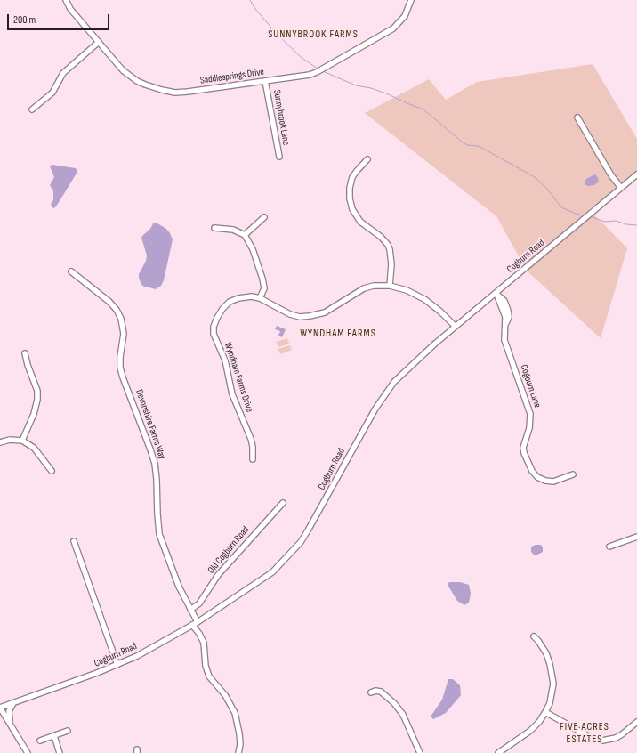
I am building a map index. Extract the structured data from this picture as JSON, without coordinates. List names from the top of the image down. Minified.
{"streets":{"street":["Saddlesprings Drive","Sunnybrook Lane","Cogburn Road","Wyndham Farms Drive","Cogburn Lane","Devonshire Farms Way","Old Cogburn Road"]},"crossings":[["Saddlesprings Drive","Sunnybrook Lane"],["Cogburn Road","Wyndham Farms Drive"],["Cogburn Road","Cogburn Lane"],["Cogburn Road","Devonshire Farms Way"],["Devonshire Farms Way","Old Cogburn Road"]],"districts":["SUNNYBROOK FARMS","WYNDHAM FARMS","FIVE ACRES ESTATES"],"scale_bar":"200 m"}
